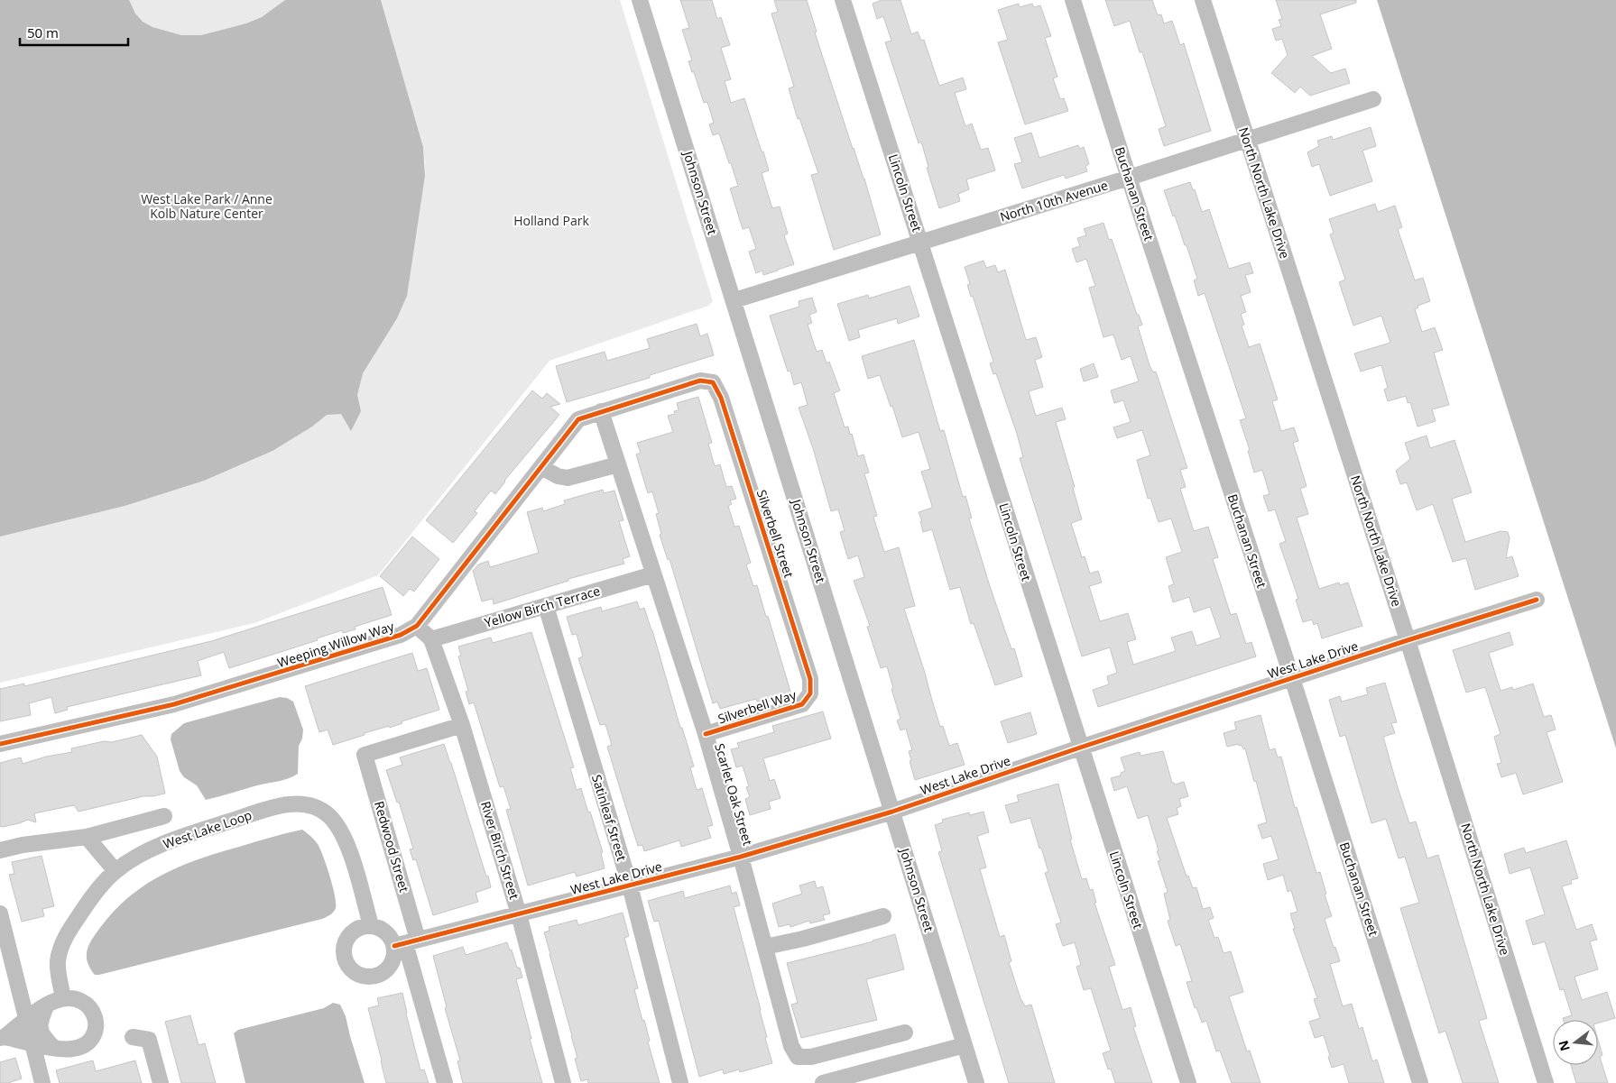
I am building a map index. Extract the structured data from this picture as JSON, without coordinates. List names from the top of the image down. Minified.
{"streets":{"street":["Johnson Street","Lincoln Street","North North Lake Drive","Buchanan Street","North 10th Avenue","Silverbell Street","Yellow Birch Terrace","Weeping Willow Way","West Lake Drive","Silverbell Way","Scarlet Oak Street","Satinleaf Street","West Lake Loop","Redwood Street","River Birch Street"]},"crossings":[["Johnson Street","North 10th Avenue"],["Johnson Street","West Lake Drive"],["Lincoln Street","North 10th Avenue"],["Lincoln Street","West Lake Drive"],["North North Lake Drive","North 10th Avenue"],["North North Lake Drive","West Lake Drive"],["Buchanan Street","North 10th Avenue"],["Buchanan Street","West Lake Drive"],["Silverbell Street","Weeping Willow Way"],["Silverbell Street","Silverbell Way"],["Yellow Birch Terrace","Scarlet Oak Street"],["Yellow Birch Terrace","Satinleaf Street"],["Yellow Birch Terrace","River Birch Street"],["Weeping Willow Way","Scarlet Oak Street"],["Weeping Willow Way","River Birch Street"],["West Lake Drive","Scarlet Oak Street"],["West Lake Drive","Satinleaf Street"],["West Lake Drive","West Lake Loop"],["West Lake Drive","Redwood Street"],["West Lake Drive","River Birch Street"],["Silverbell Way","Scarlet Oak Street"],["West Lake Loop","Redwood Street"],["Redwood Street","River Birch Street"]],"parks":["West Lake Park / Anne Kolb Nature Center","Holland Park"],"scale_bar":"50 m","north":"left"}
